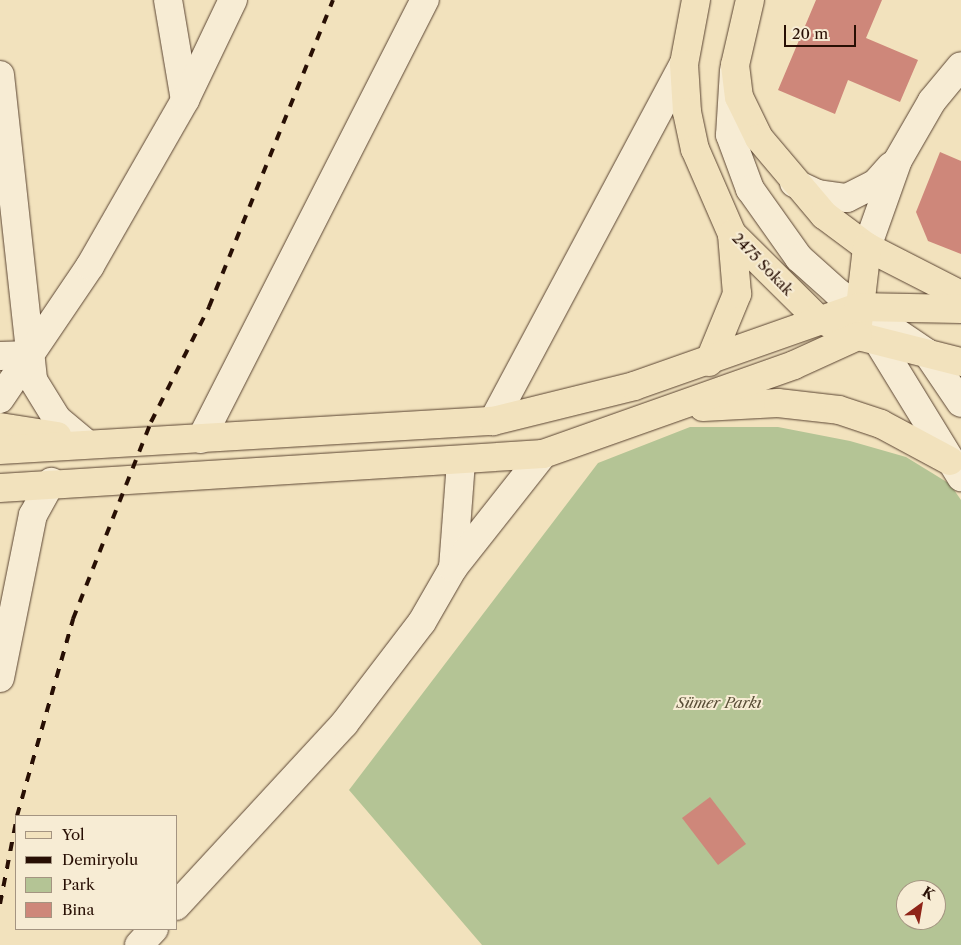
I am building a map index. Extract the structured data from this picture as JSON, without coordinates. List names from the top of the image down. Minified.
{"streets":{"main road":["2475 Sokak"]},"parks":["Sümer Parkı"],"legend":["Yol","Demiryolu","Park","Bina"],"scale_bar":"20 m","north":"top right"}
